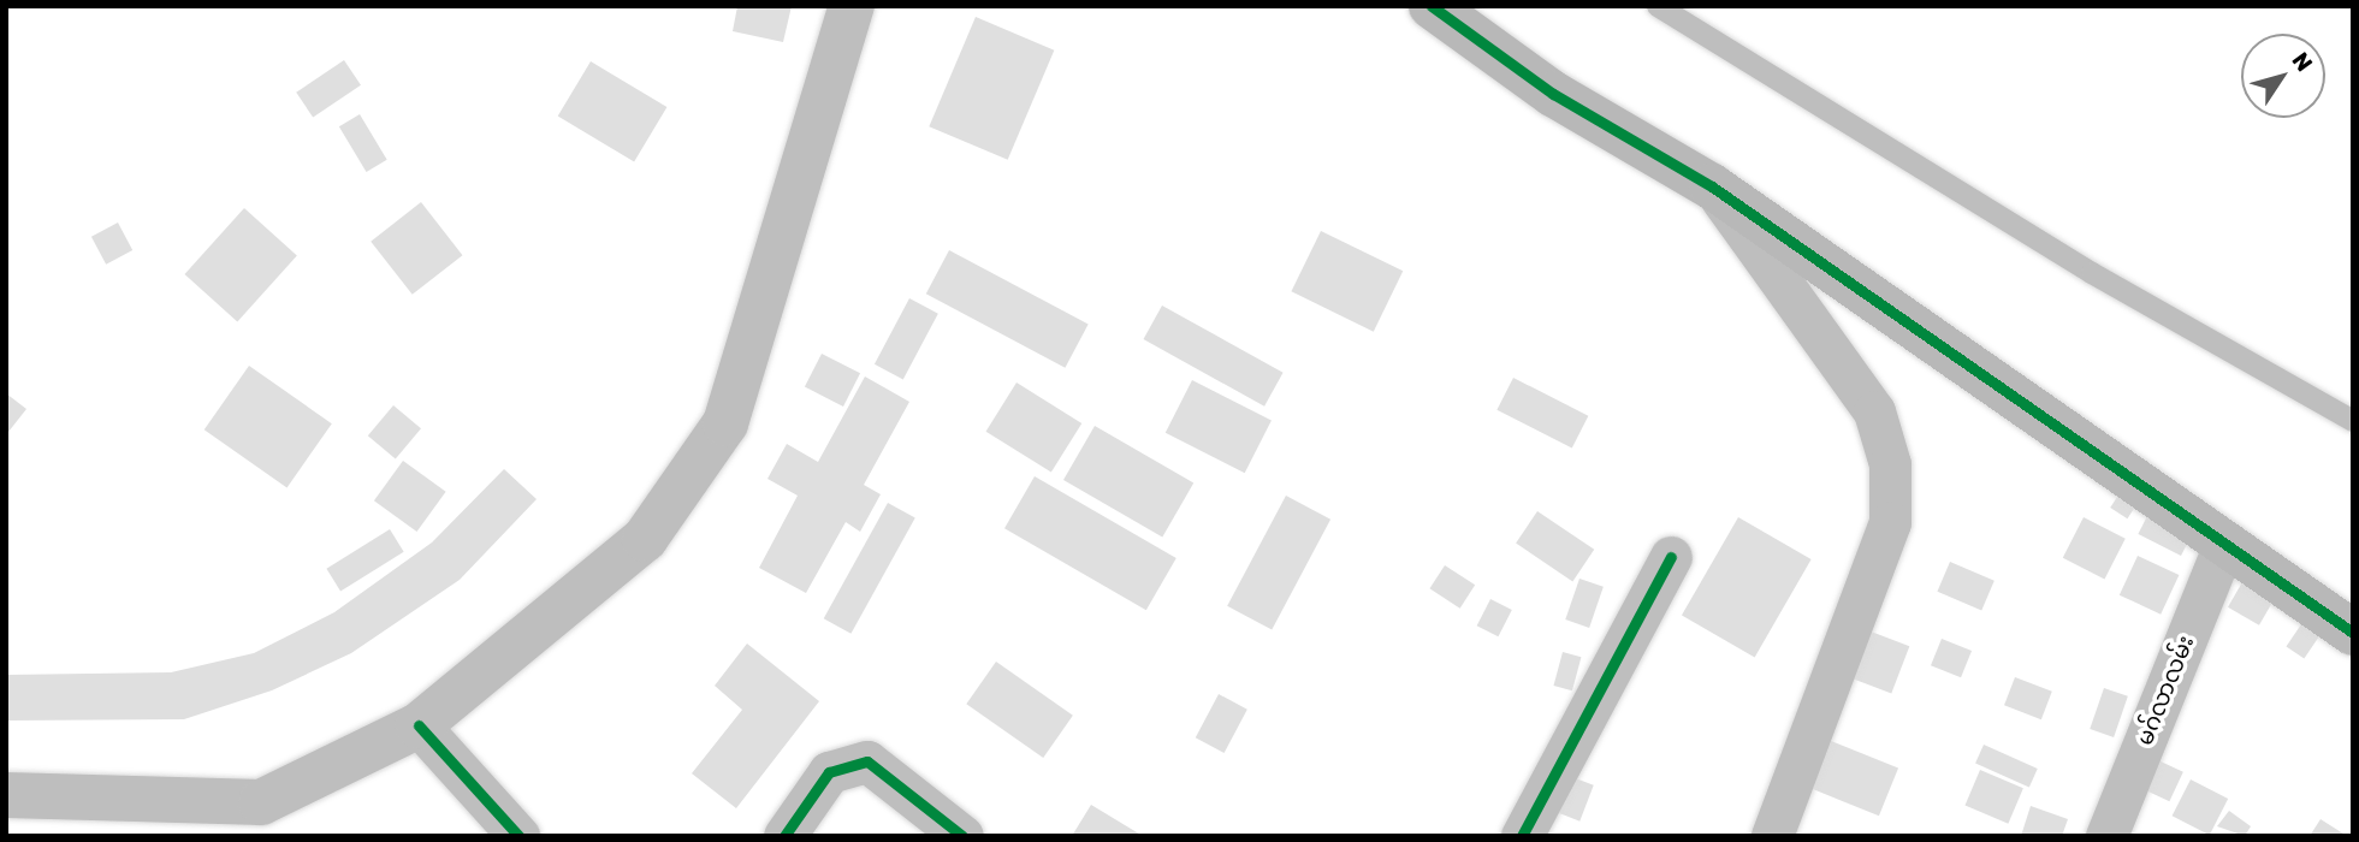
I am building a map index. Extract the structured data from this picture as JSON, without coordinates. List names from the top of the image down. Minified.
{"streets":{"street":["မဂ်လာလမ်း"]},"north":"top right"}
